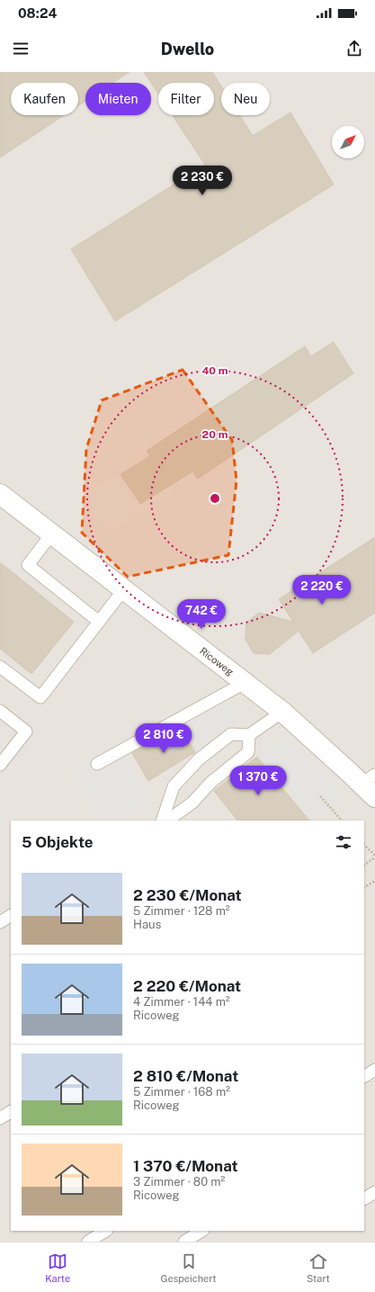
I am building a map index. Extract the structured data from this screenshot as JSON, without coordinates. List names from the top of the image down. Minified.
{"streets":{"street":["Ricoweg"]},"north":"top right","page":{"status":"08:24","header":"Dwello","chip":["Kaufen","Mieten","Filter","Neu"],"price":["2 230 €","2 220 €","742 €","2 810 €","1 370 €"],"heading":"5 Objekte","list":[{"name":"2 230 €/Monat","note":"5 Zimmer · 128 m² · Haus"},{"name":"2 220 €/Monat","note":"4 Zimmer · 144 m² · Ricoweg"},{"name":"2 810 €/Monat","note":"5 Zimmer · 168 m² · Ricoweg"},{"name":"1 370 €/Monat","note":"3 Zimmer · 80 m² · Ricoweg"}],"tabs":["Karte","Gespeichert","Start"]},"rings":["40 m","20 m"]}
